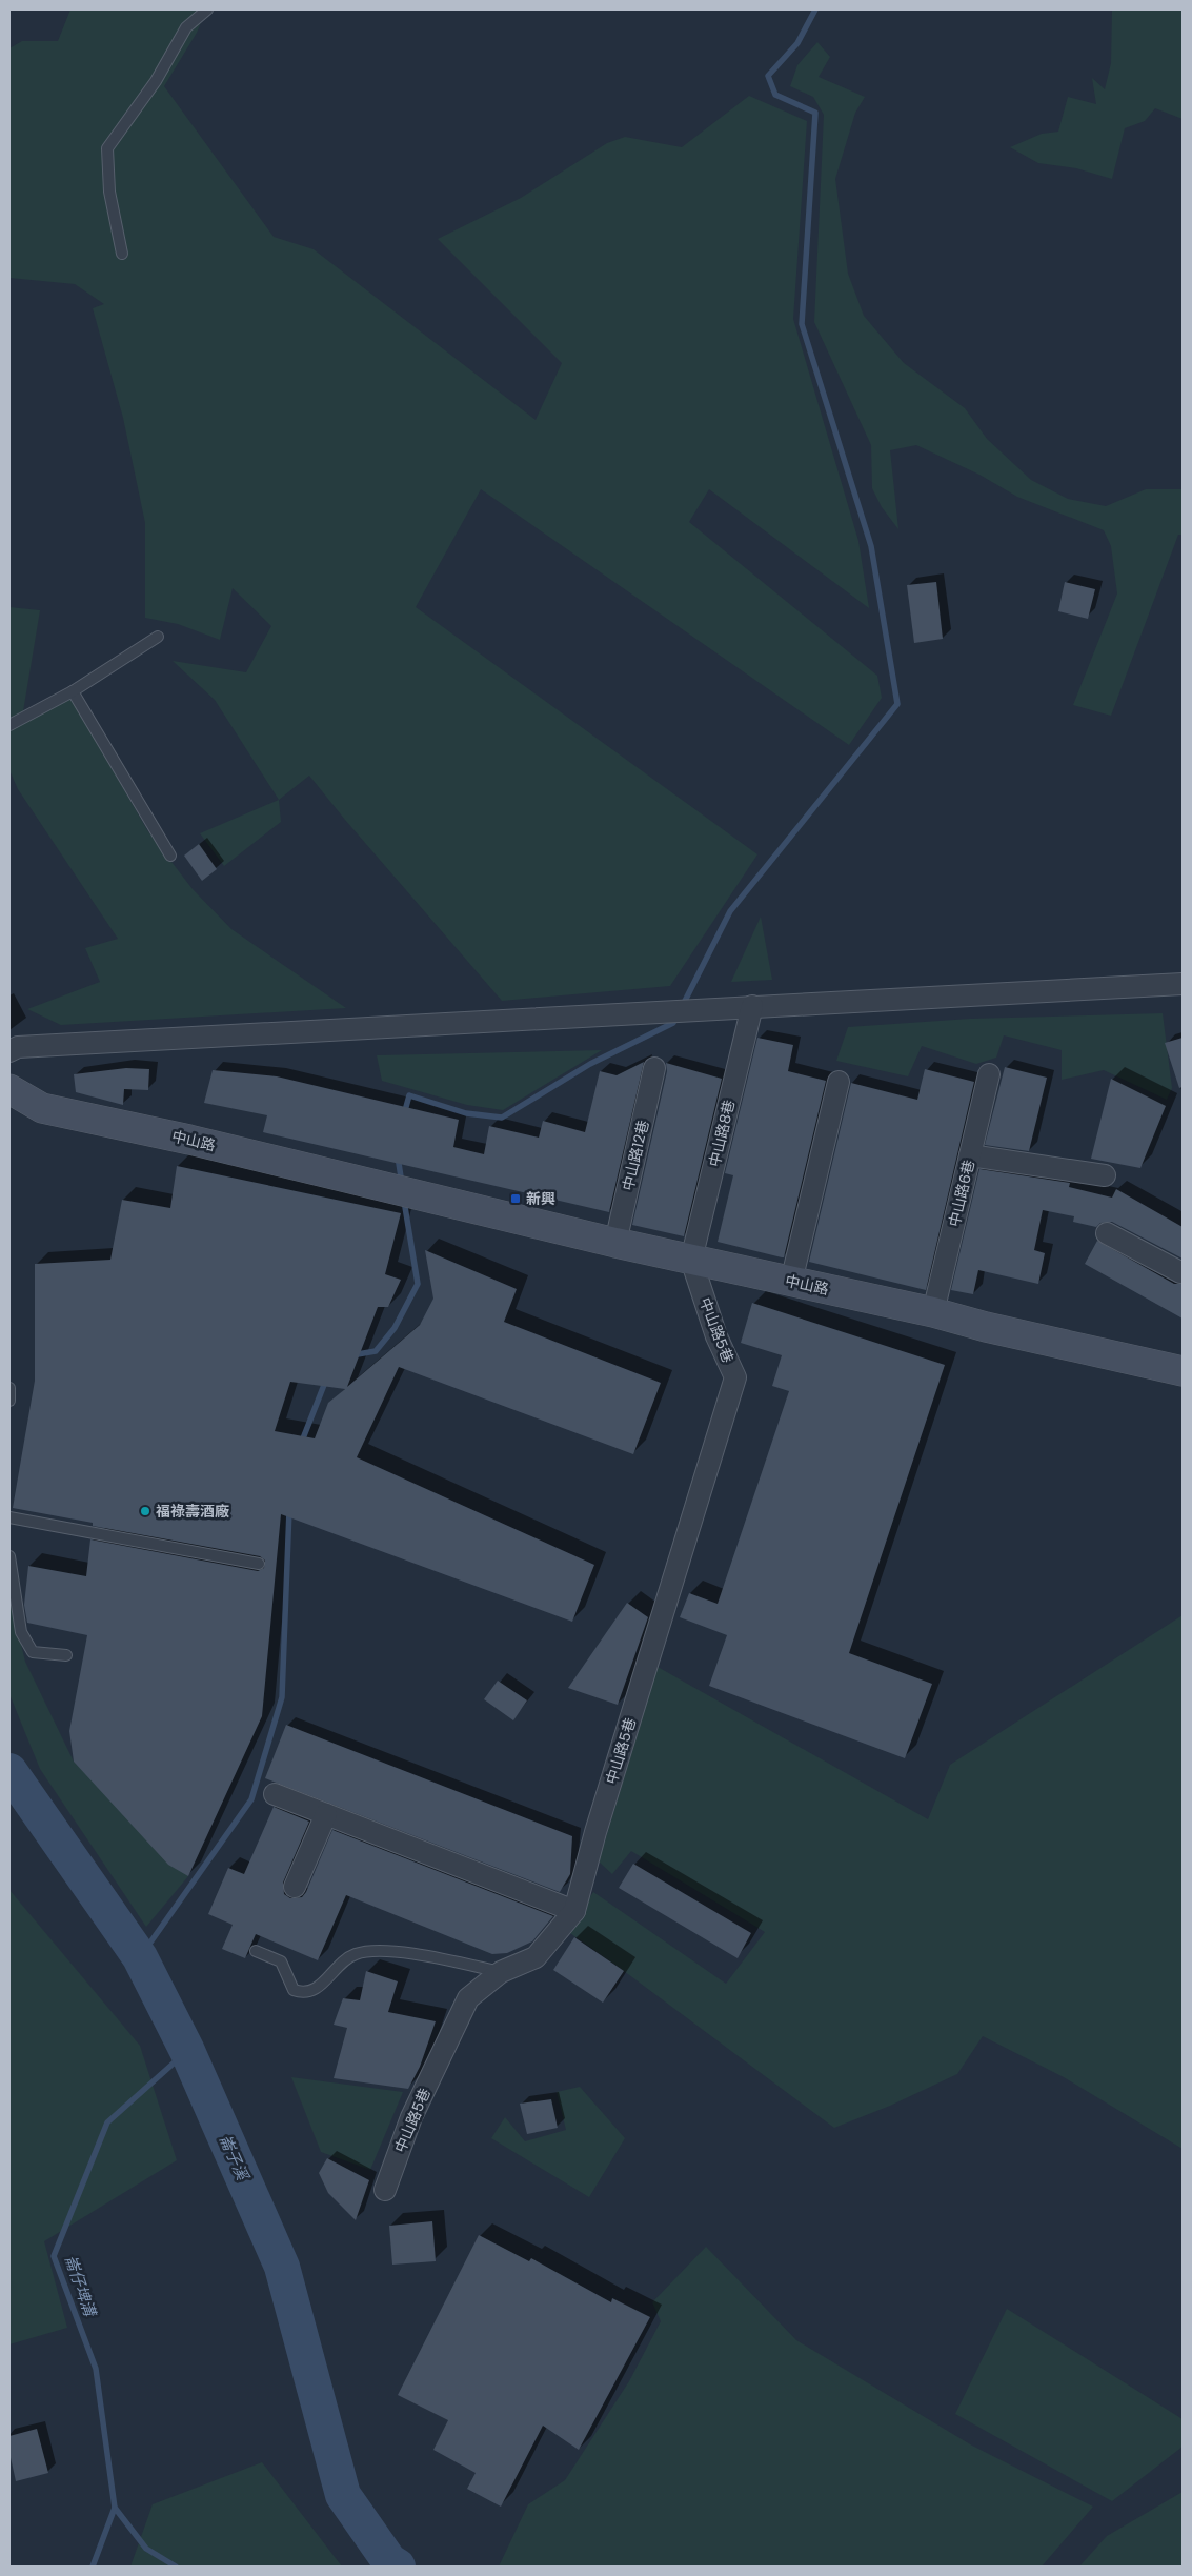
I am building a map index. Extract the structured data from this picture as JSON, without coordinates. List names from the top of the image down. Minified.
{"streets":{"main road":["中山路"],"street":["中山路8巷","中山路12巷","中山路6巷","中山路5巷"]},"crossings":[["中山路8巷","中山路"],["中山路8巷","中山路5巷"],["中山路","中山路12巷"],["中山路","中山路6巷"],["中山路","中山路5巷"]],"water":["崙子溪","崙仔埤溝"],"places":{"transit":["新興"],"other":["福祿壽酒廠"]}}
